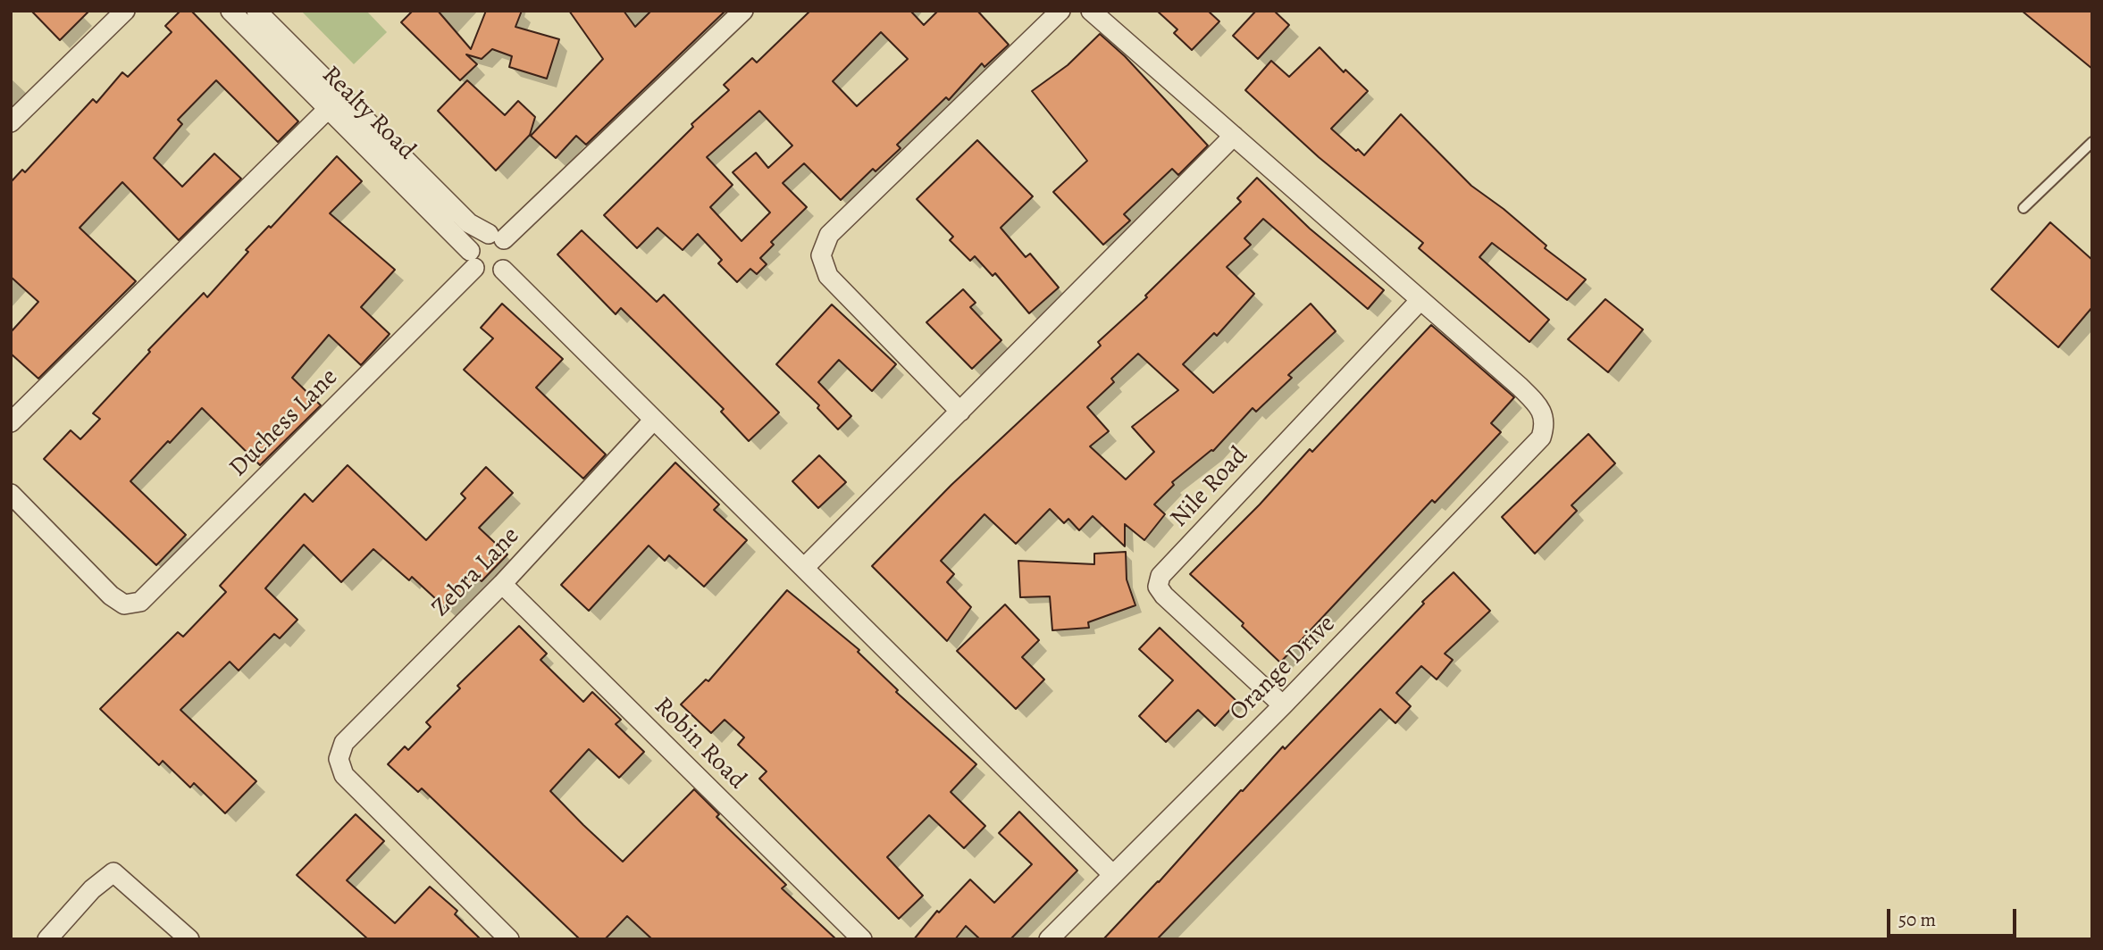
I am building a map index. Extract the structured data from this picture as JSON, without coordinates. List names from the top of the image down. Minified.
{"streets":{"street":["Realty Road","Duchess Lane","Nile Road","Zebra Lane","Orange Drive","Robin Road"]},"crossings":[["Realty Road","Duchess Lane"],["Nile Road","Orange Drive"],["Zebra Lane","Robin Road"]],"scale_bar":"50 m"}
